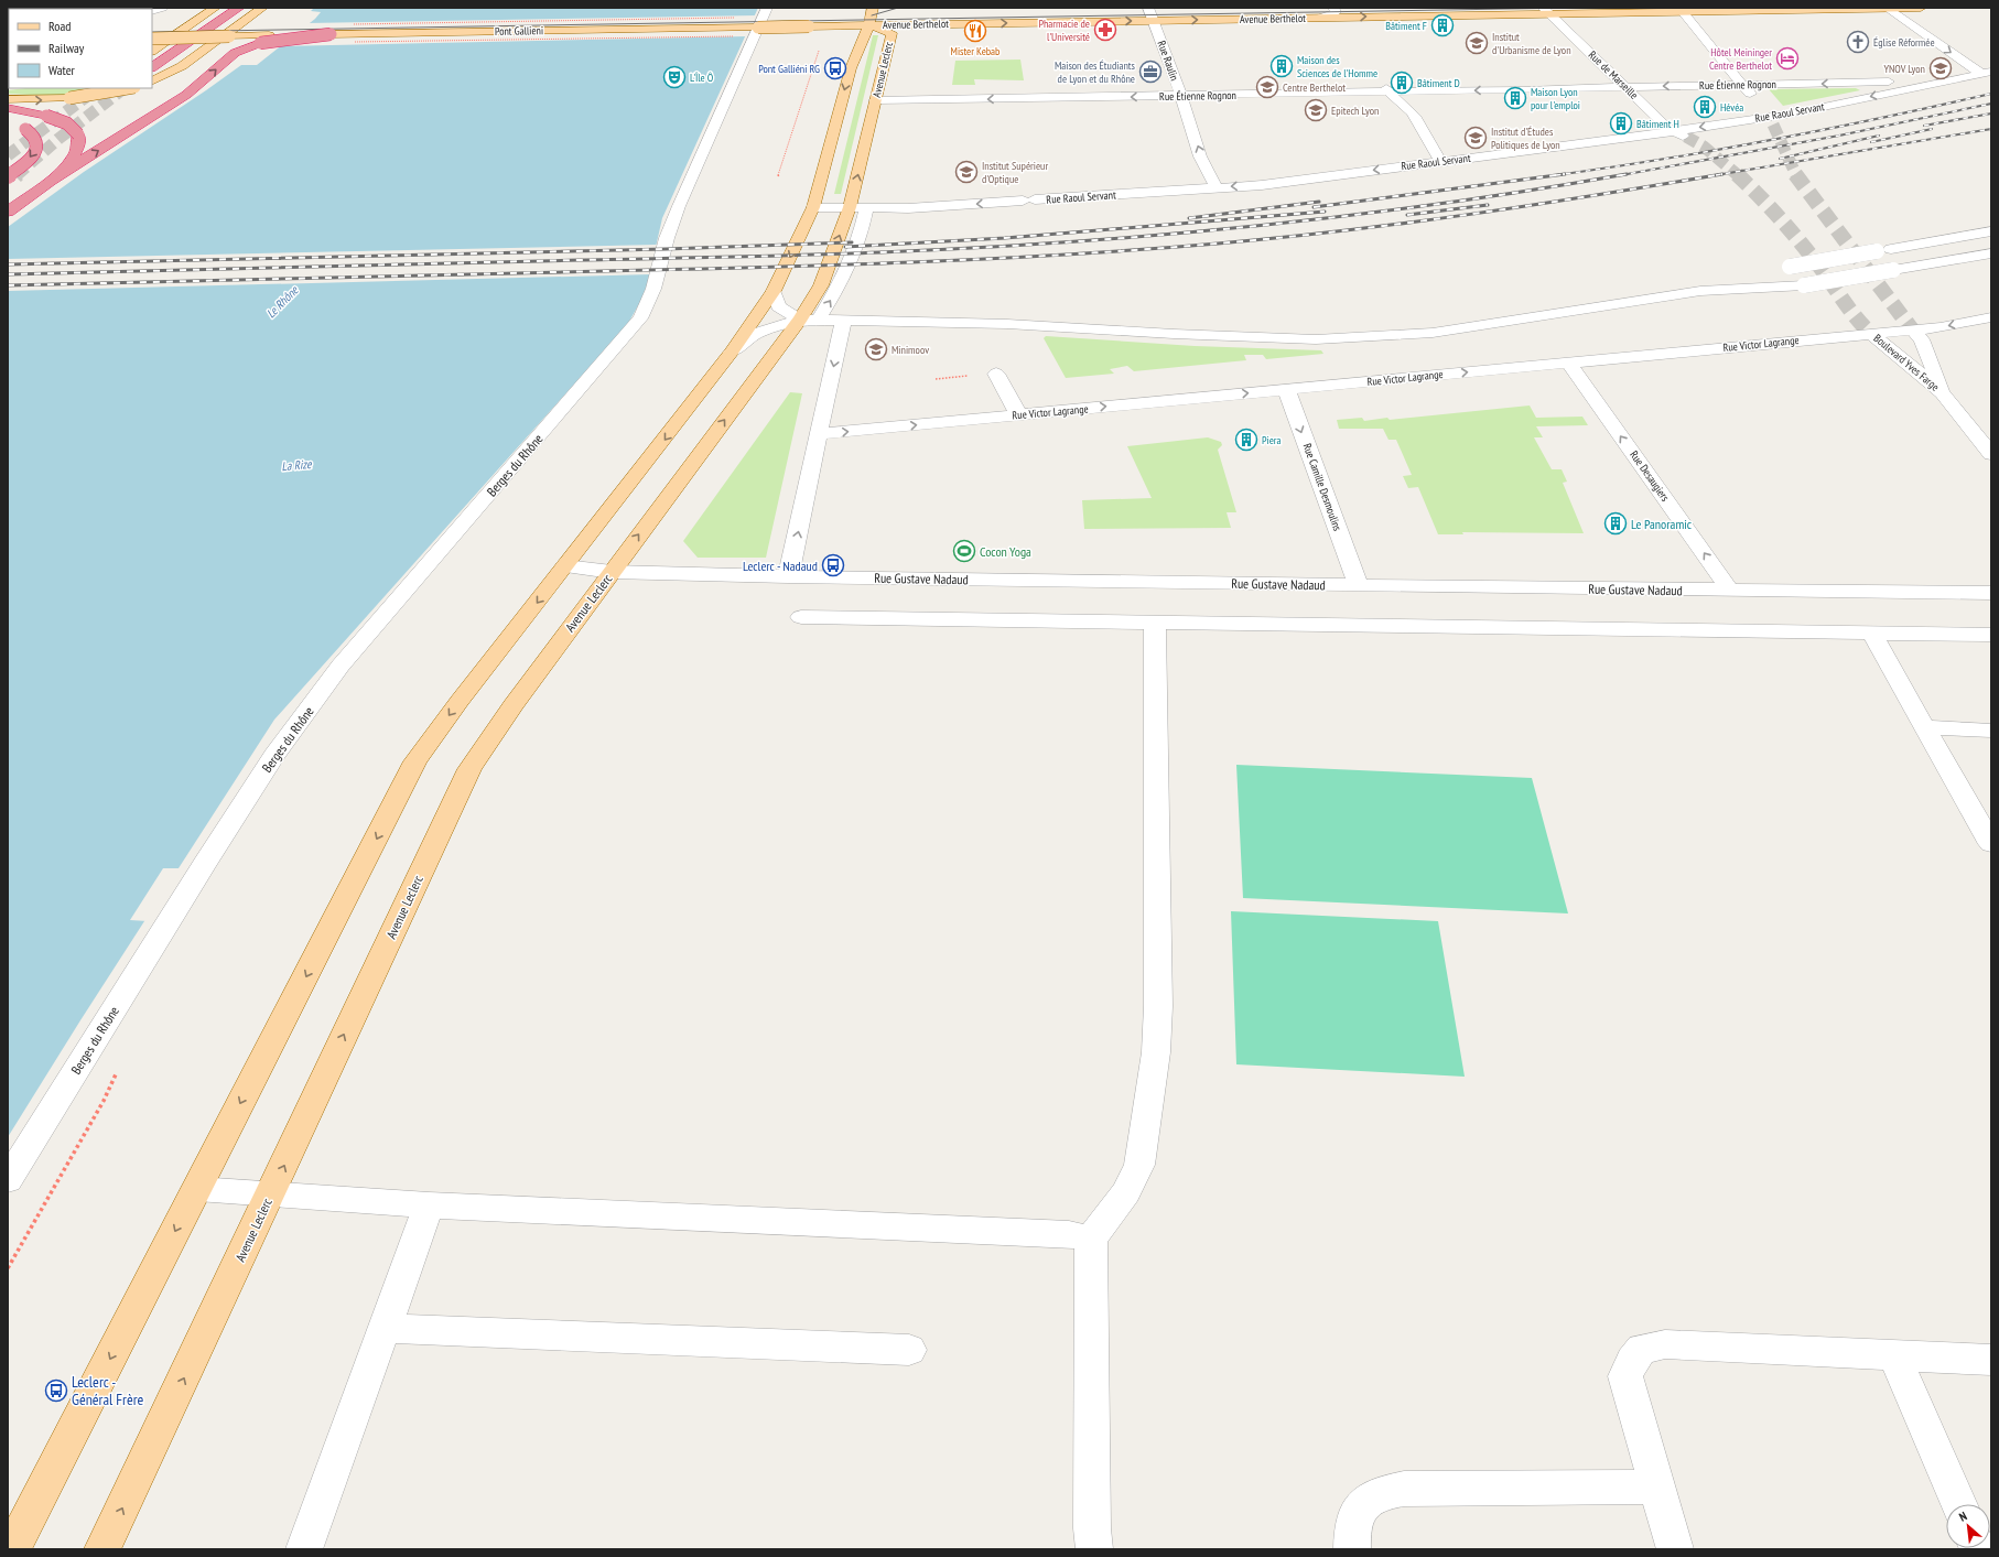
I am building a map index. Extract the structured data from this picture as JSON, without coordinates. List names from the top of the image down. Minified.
{"streets":{"main road":["Avenue Berthelot","Pont Gallieni","Avenue Leclerc"],"street":["Rue Raulin","Rue de Marseille","Rue Étienne Rognon","Rue Raoul Servant","Rue Victor Lagrange","Boulevard Yves Farge","Berges du Rhône","Rue Desaugiers","Rue Camille Desmoulins","Rue Gustave Nadaud"]},"crossings":[["Avenue Berthelot","Pont Gallieni"],["Avenue Berthelot","Rue Raulin"],["Avenue Berthelot","Avenue Leclerc"],["Avenue Berthelot","Rue de Marseille"],["Rue Raulin","Rue Étienne Rognon"],["Rue Raulin","Rue Raoul Servant"],["Avenue Leclerc","Rue Étienne Rognon"],["Avenue Leclerc","Rue Raoul Servant"],["Avenue Leclerc","Rue Gustave Nadaud"],["Rue de Marseille","Rue Étienne Rognon"],["Rue de Marseille","Rue Raoul Servant"],["Rue Étienne Rognon","Rue Raoul Servant"],["Rue Victor Lagrange","Boulevard Yves Farge"],["Rue Victor Lagrange","Rue Desaugiers"],["Rue Victor Lagrange","Rue Camille Desmoulins"],["Rue Desaugiers","Rue Gustave Nadaud"],["Rue Camille Desmoulins","Rue Gustave Nadaud"]],"one_way":["Avenue Berthelot","Rue Raulin","Rue Desaugiers","Rue Camille Desmoulins"],"water":["Le Rhône","La Rize"],"places":{"building":["Bâtiment F","Maison des Sciences de l'Homme","Bâtiment D","Maison Lyon pour l'emploi","Hévéa","Bâtiment H","Piera","Le Panoramic"],"pharmacy":["Pharmacie de l'Université"],"restaurant":["Mister Kebab"],"church":["Église Réformée"],"school or university":["Institut d'Urbanisme de Lyon","YNOV Lyon","Centre Berthelot","Epitech Lyon","Institut d'Études Politiques de Lyon","Institut Supérieur d'Optique","Minimoov"],"hotel":["Hôtel Meininger Centre Berthelot"],"bus stop":["Pont Galliéni RG","Leclerc - Nadaud","Leclerc - Général Frère"],"office":["Maison des Étudiants de Lyon et du Rhône"],"theatre":["L'Île Ô"],"sports":["Cocon Yoga"]},"legend":["Road","Railway","Water"],"north":"top left"}
